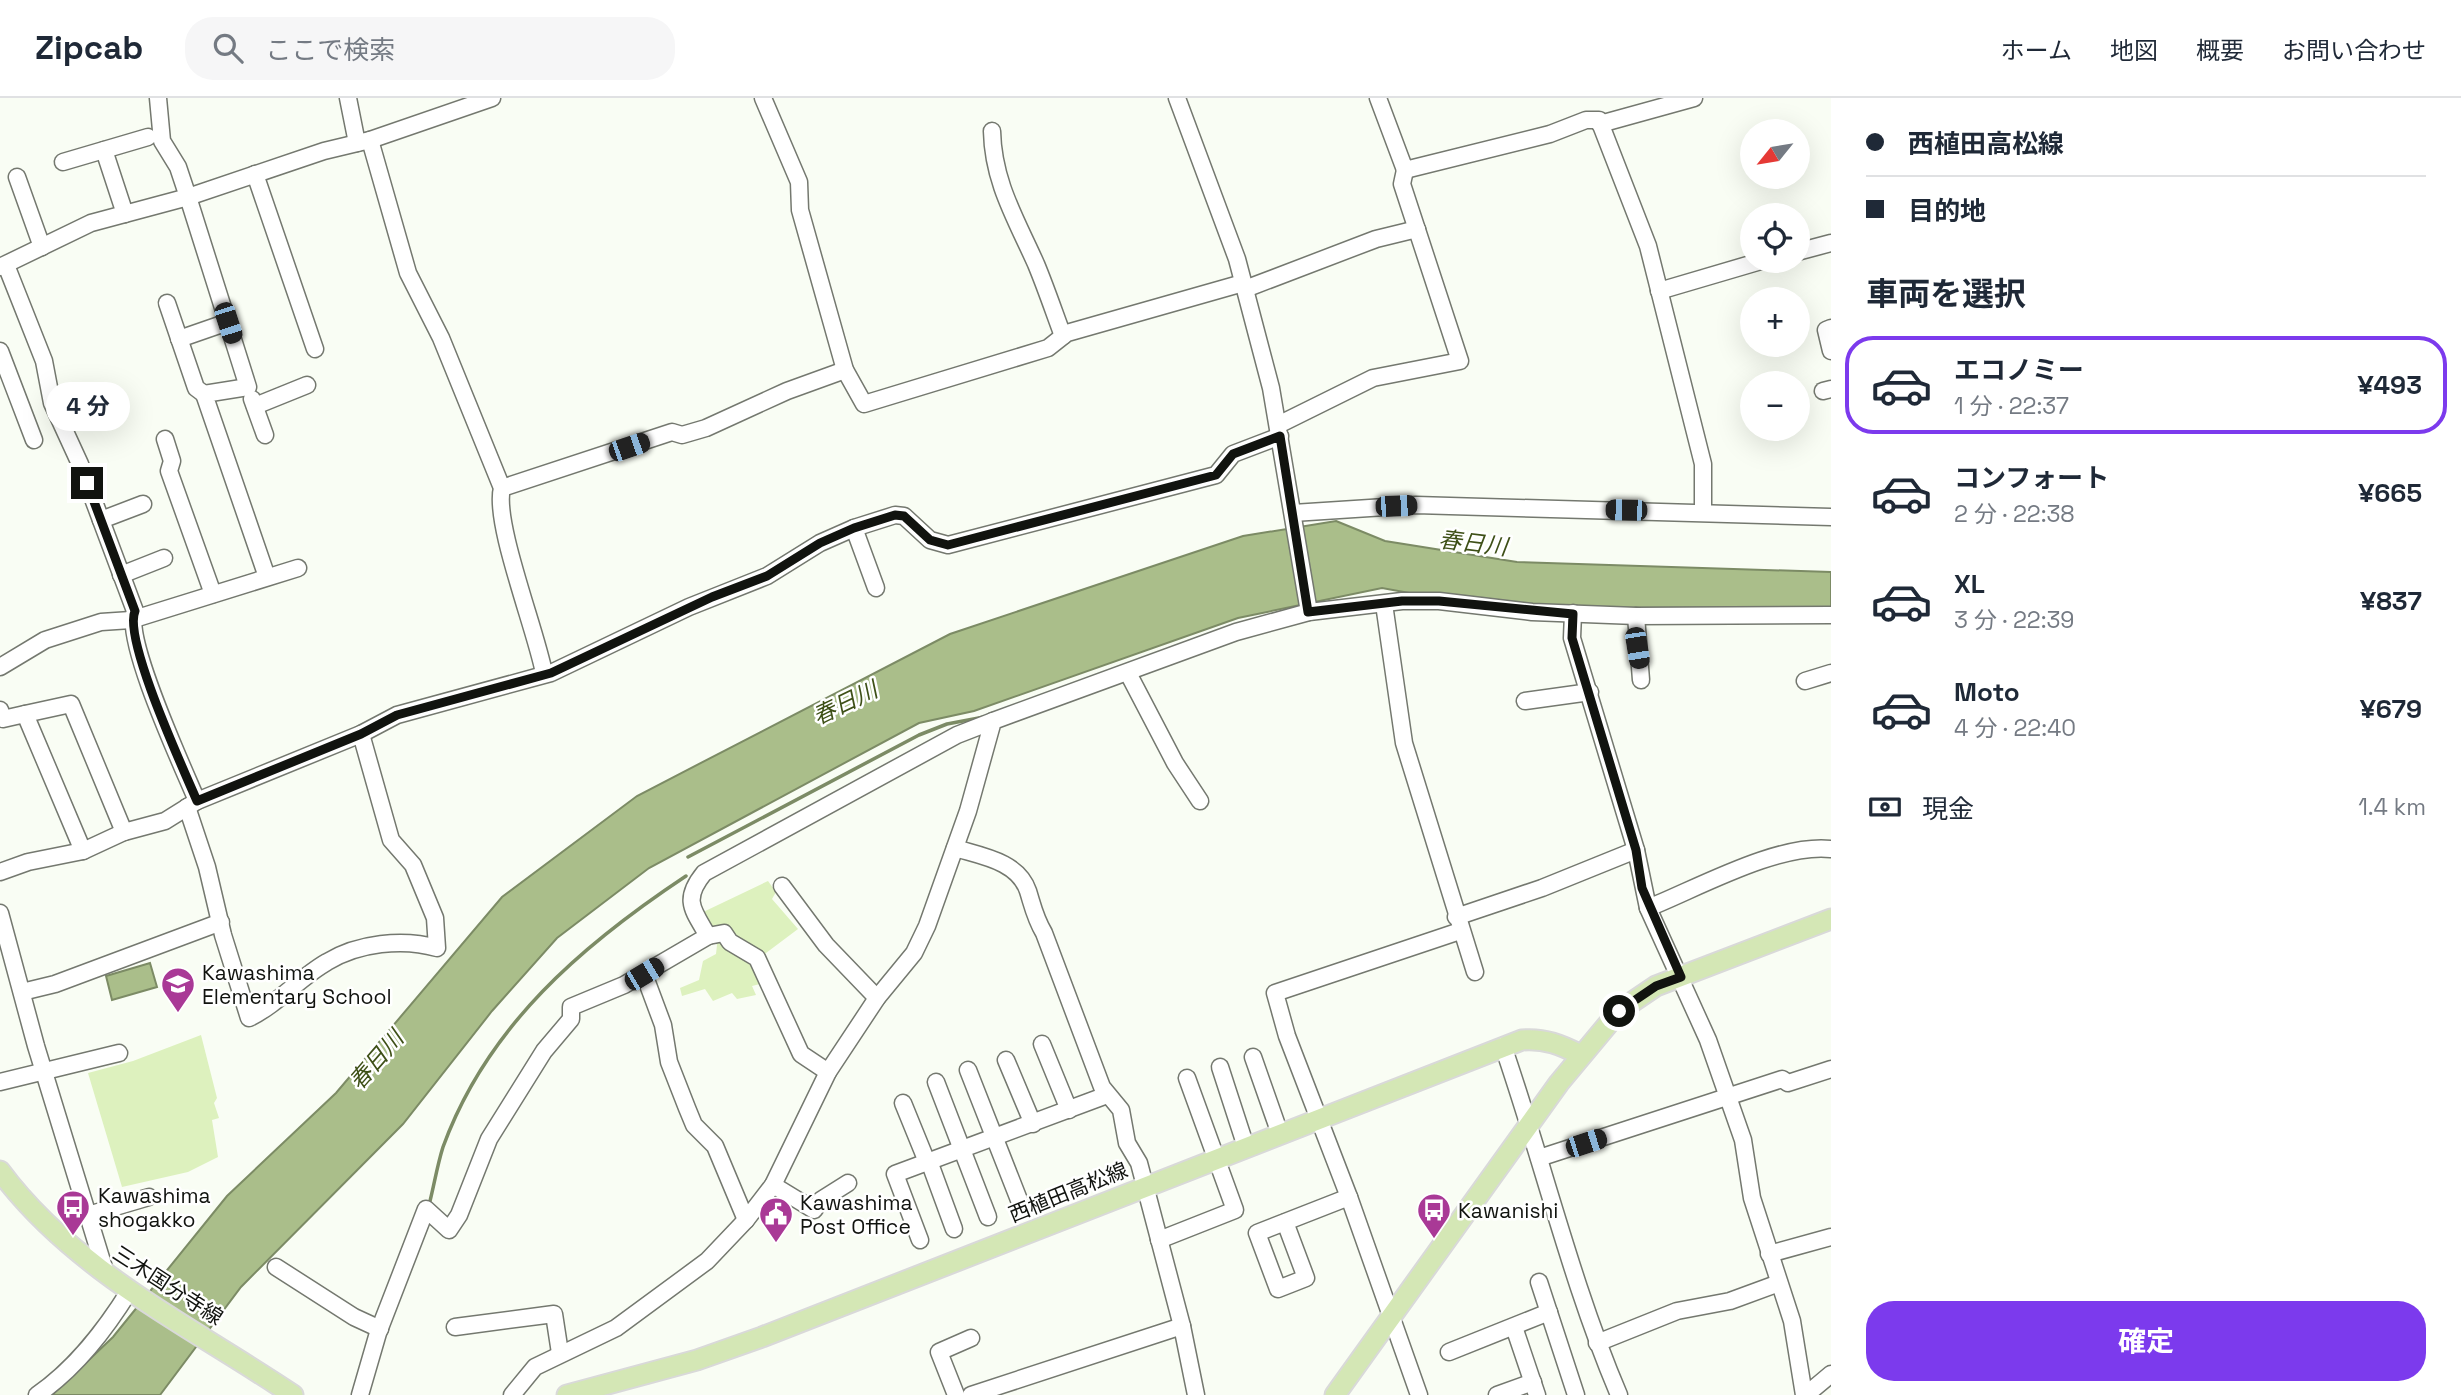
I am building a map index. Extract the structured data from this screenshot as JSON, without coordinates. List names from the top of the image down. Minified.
{"streets":{"main road":["西植田高松線","三木国分寺線"]},"water":["春日川"],"places":{"school or university":["Kawashima Elementary School"],"bus stop":["Kawashima shogakko","Kawanishi"],"public building":["Kawashima Post Office"]},"north":"bottom left","page":{"header":"Zipcab","search":"ここで検索","nav":["ホーム","地図","概要","お問い合わせ"],"banner":["西植田高松線","目的地"],"map_buttons":["+","−"],"heading":"車両を選択","list":[{"name":"エコノミー","note":"1 分 · 22:37","value":"¥493"},{"name":"コンフォート","note":"2 分 · 22:38","value":"¥665"},{"name":"XL","note":"3 分 · 22:39","value":"¥837"},{"name":"Moto","note":"4 分 · 22:40","value":"¥679"}],"bubble":"4 分","pay":["現金","1.4 km"],"buttons":"確定"}}
